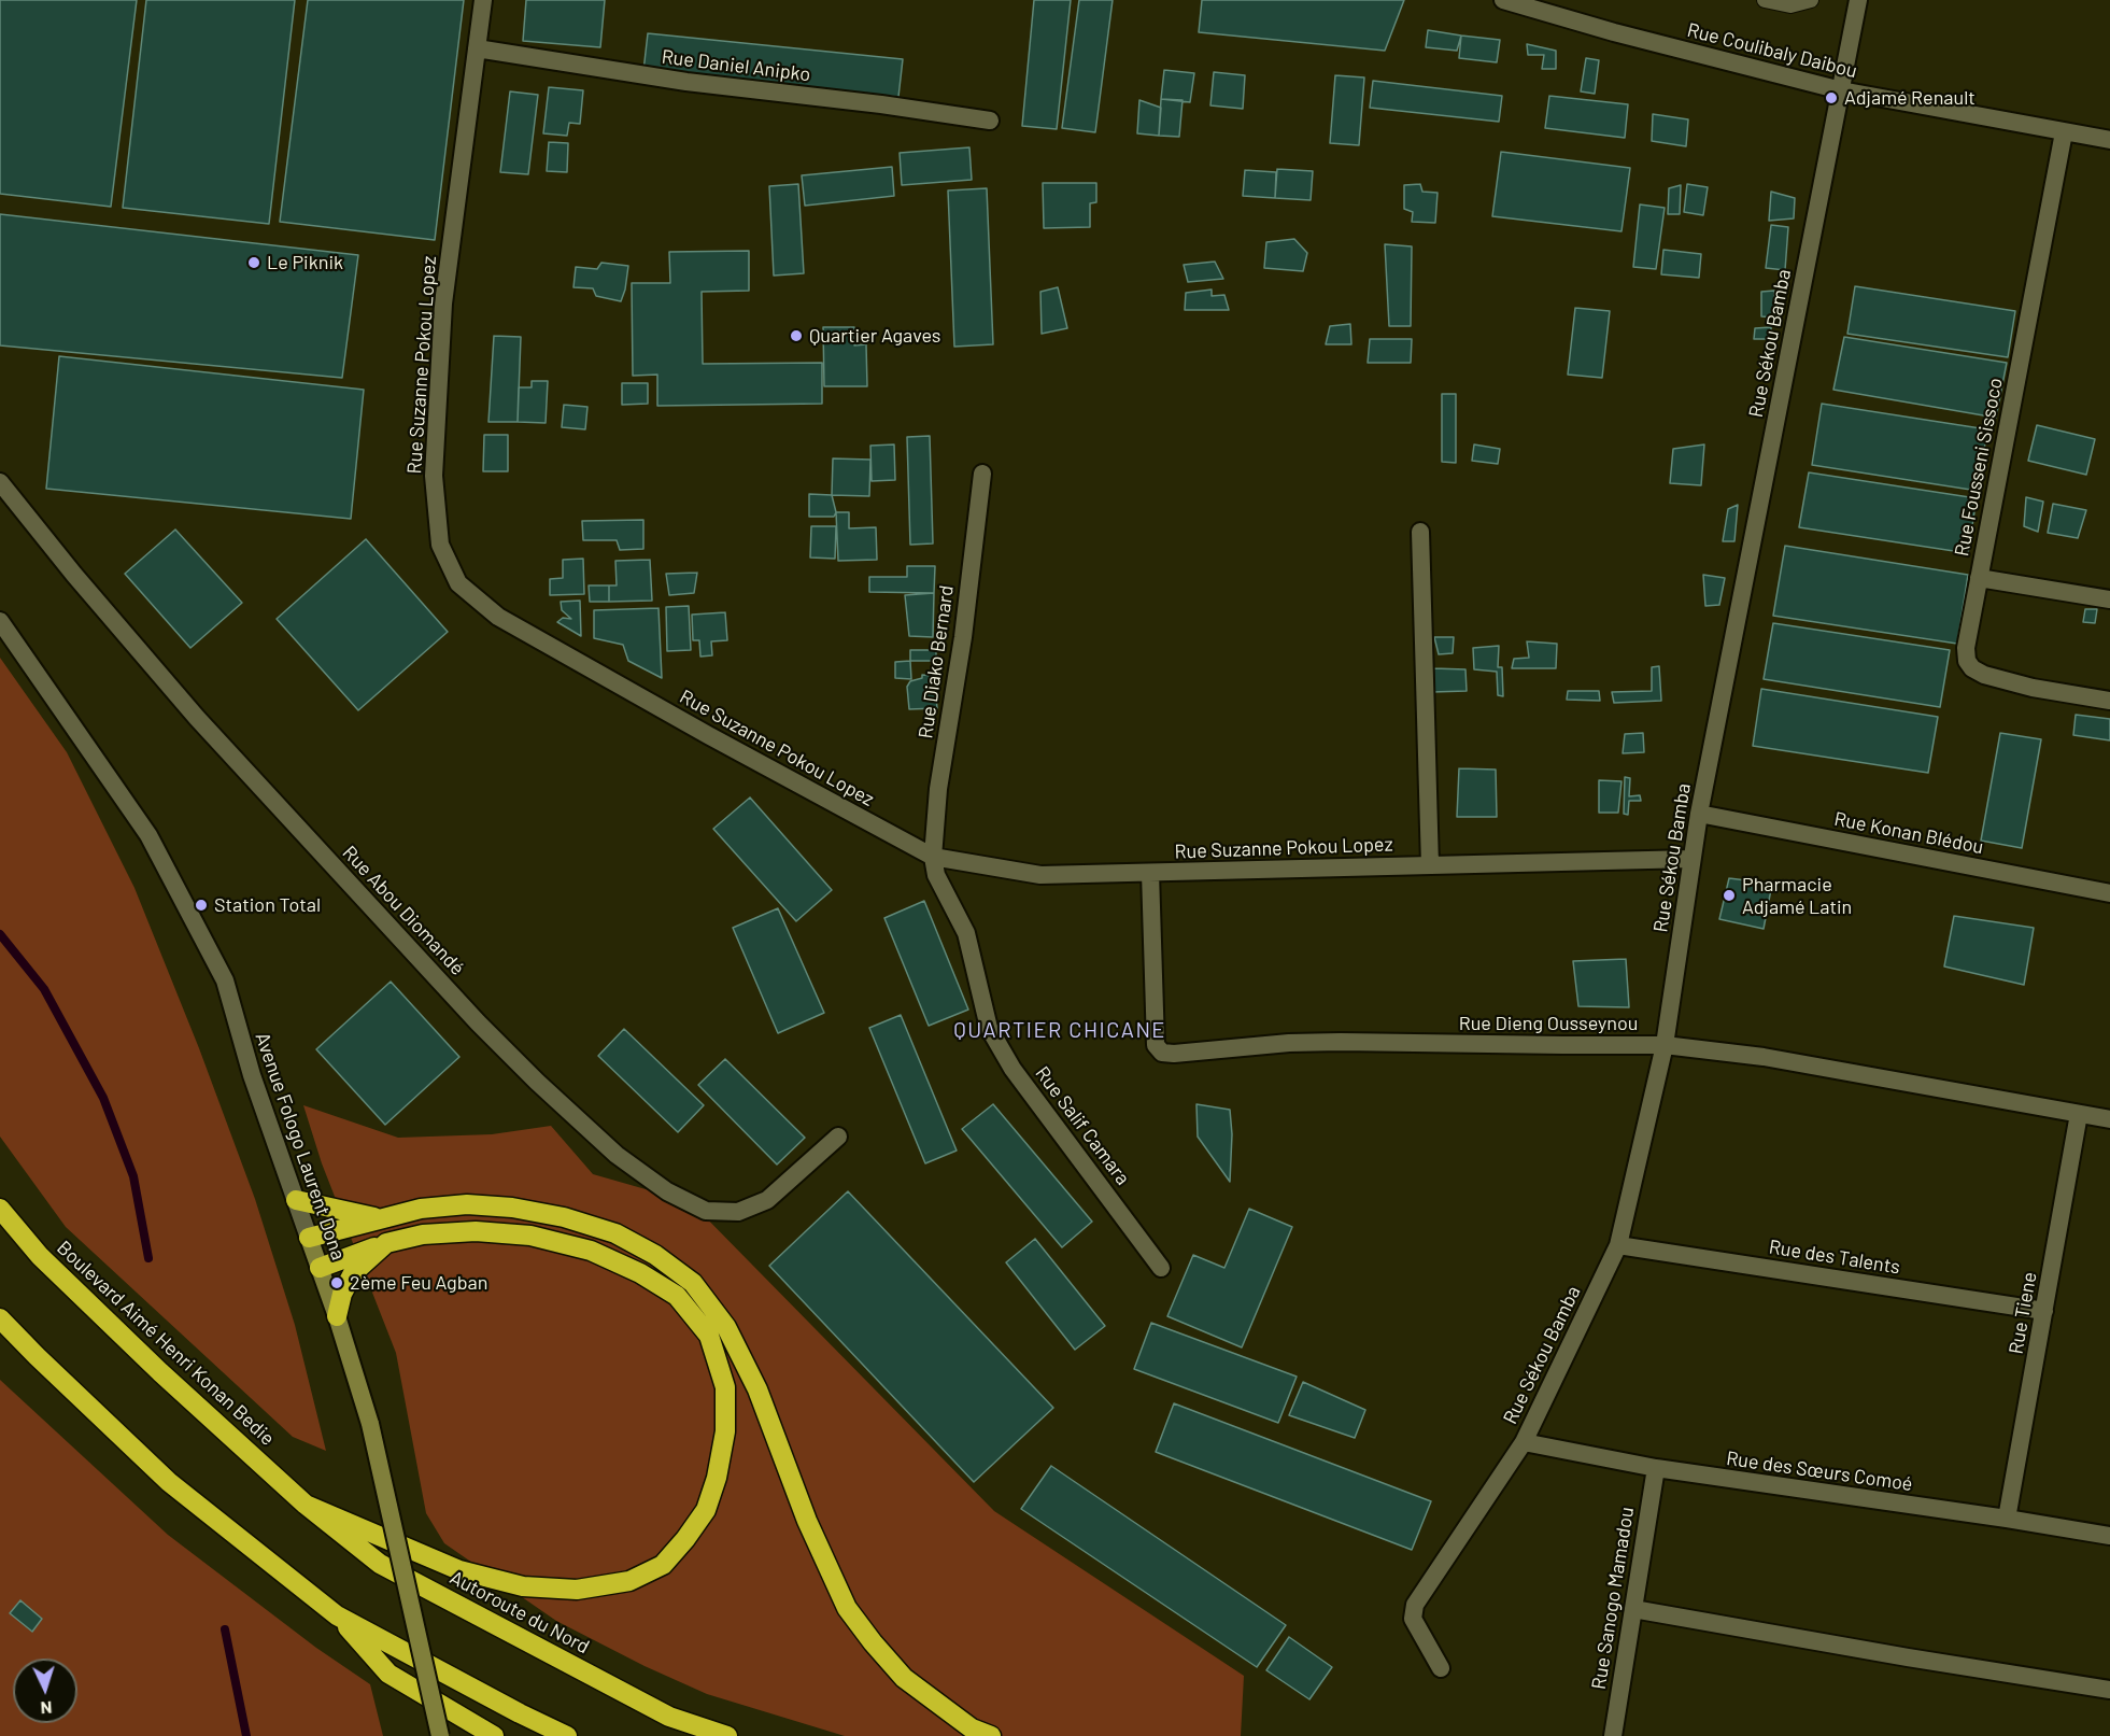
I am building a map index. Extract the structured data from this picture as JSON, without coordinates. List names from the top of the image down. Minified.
{"streets":{"highway":["Boulevard Aimé Henri Konan Bedie","Autoroute du Nord"],"main road":["Avenue Fologo Laurent Dona"],"street":["Rue Coulibaly Daibou","Rue Daniel Anipko","Rue Sékou Bamba","Rue Suzanne Pokou Lopez","Rue Fousseni Sissoco","Rue Diako Bernard","Rue Konan Blédou","Rue Abou Diomandé","Rue Dieng Ousseynou","Rue Salif Camara","Rue des Talents","Rue Tiene","Rue des Sœurs Comoé","Rue Sanogo Mamadou"]},"crossings":[["Rue Coulibaly Daibou","Rue Sékou Bamba"],["Rue Coulibaly Daibou","Rue Fousseni Sissoco"],["Rue Daniel Anipko","Rue Suzanne Pokou Lopez"],["Rue Sékou Bamba","Rue Suzanne Pokou Lopez"],["Rue Sékou Bamba","Rue Konan Blédou"],["Rue Sékou Bamba","Rue Dieng Ousseynou"],["Rue Sékou Bamba","Rue des Talents"],["Rue Sékou Bamba","Rue des Sœurs Comoé"],["Rue Suzanne Pokou Lopez","Rue Diako Bernard"],["Rue Suzanne Pokou Lopez","Rue Dieng Ousseynou"],["Rue Suzanne Pokou Lopez","Rue Salif Camara"],["Rue Diako Bernard","Rue Salif Camara"],["Rue Dieng Ousseynou","Rue Tiene"],["Rue des Talents","Rue Tiene"],["Rue Tiene","Rue des Sœurs Comoé"],["Boulevard Aimé Henri Konan Bedie","Autoroute du Nord"],["Rue des Sœurs Comoé","Rue Sanogo Mamadou"]],"districts":["QUARTIER CHICANE"],"places":["Adjamé Renault","Le Piknik","Quartier Agaves","Pharmacie Adjamé Latin","Station Total","2ème Feu Agban"],"north":"bottom"}
